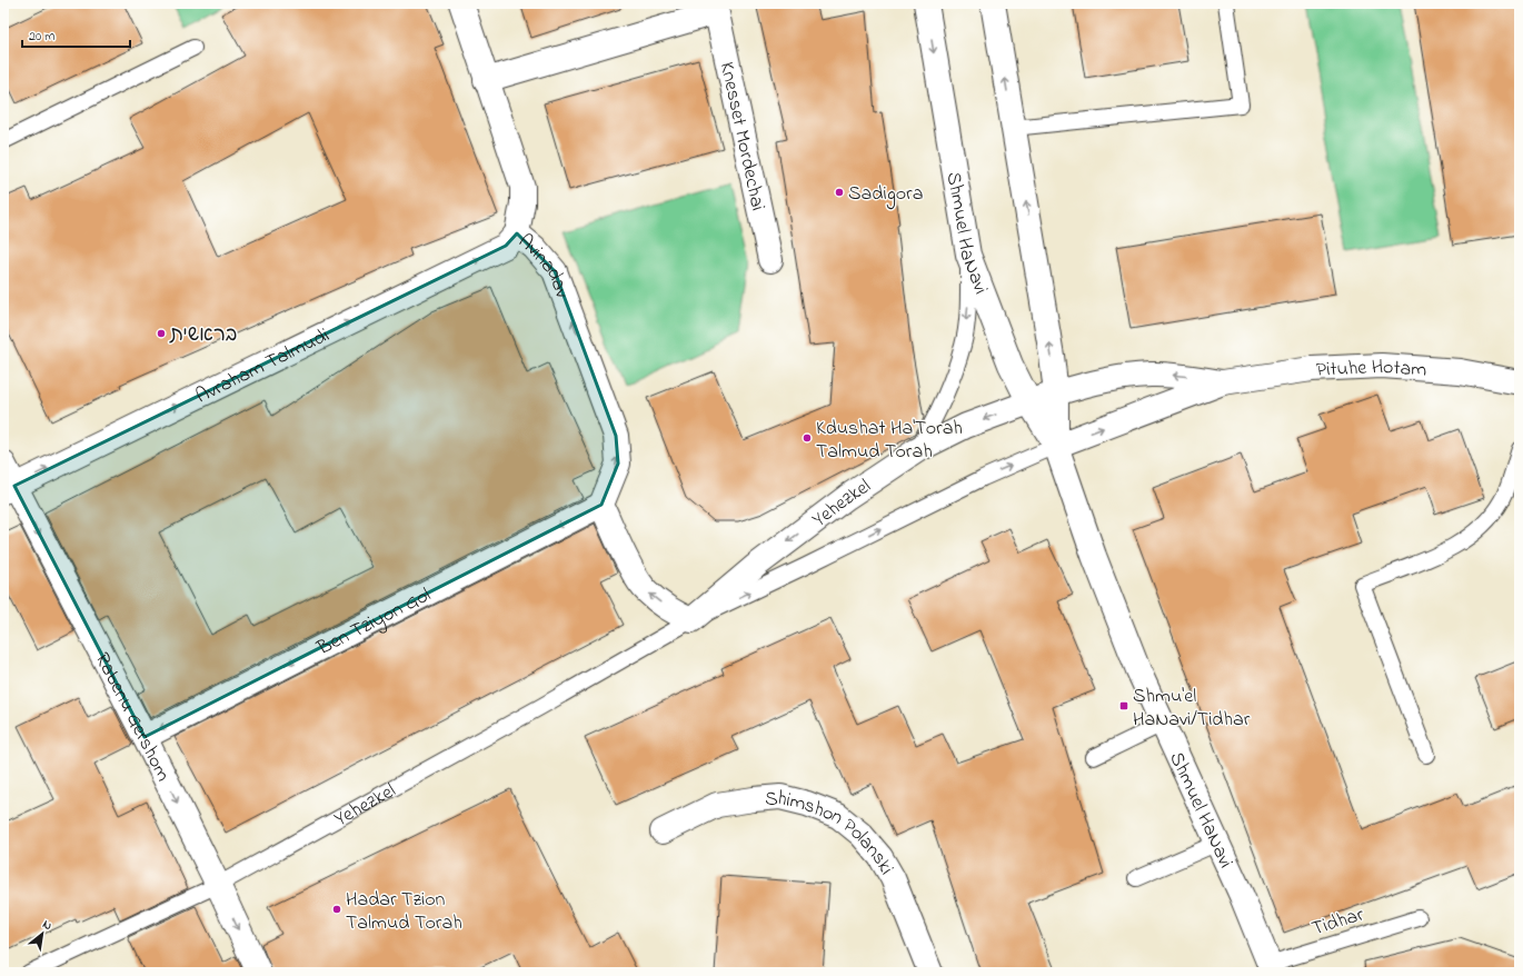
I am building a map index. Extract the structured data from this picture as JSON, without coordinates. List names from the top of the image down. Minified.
{"streets":{"street":["Knesset Mordechai","Shmuel HaNavi","Avinadav","Avraham Talmudi","Pituhe Hotam","Yehezkel","Ben Tziyon Gol","Rabenu Gershom","Shimshon Polanski"],"lane":["Tidhar"]},"crossings":[["Knesset Mordechai","Avinadav"],["Shmuel HaNavi","Pituhe Hotam"],["Shmuel HaNavi","Yehezkel"],["Shmuel HaNavi","Tidhar"],["Avinadav","Avraham Talmudi"],["Avinadav","Ben Tziyon Gol"],["Avraham Talmudi","Rabenu Gershom"],["Pituhe Hotam","Yehezkel"],["Yehezkel","Rabenu Gershom"],["Ben Tziyon Gol","Rabenu Gershom"]],"one_way":["Avinadav","Avraham Talmudi","Ben Tziyon Gol","Rabenu Gershom"],"places":{"other":["Sadigora","בראשית","Kdushat Ha'Torah Talmud Torah","Hadar Tzion Talmud Torah"],"transit":["Shmu'el HaNavi/Tidhar"]},"scale_bar":"20 m","north":"top right"}
